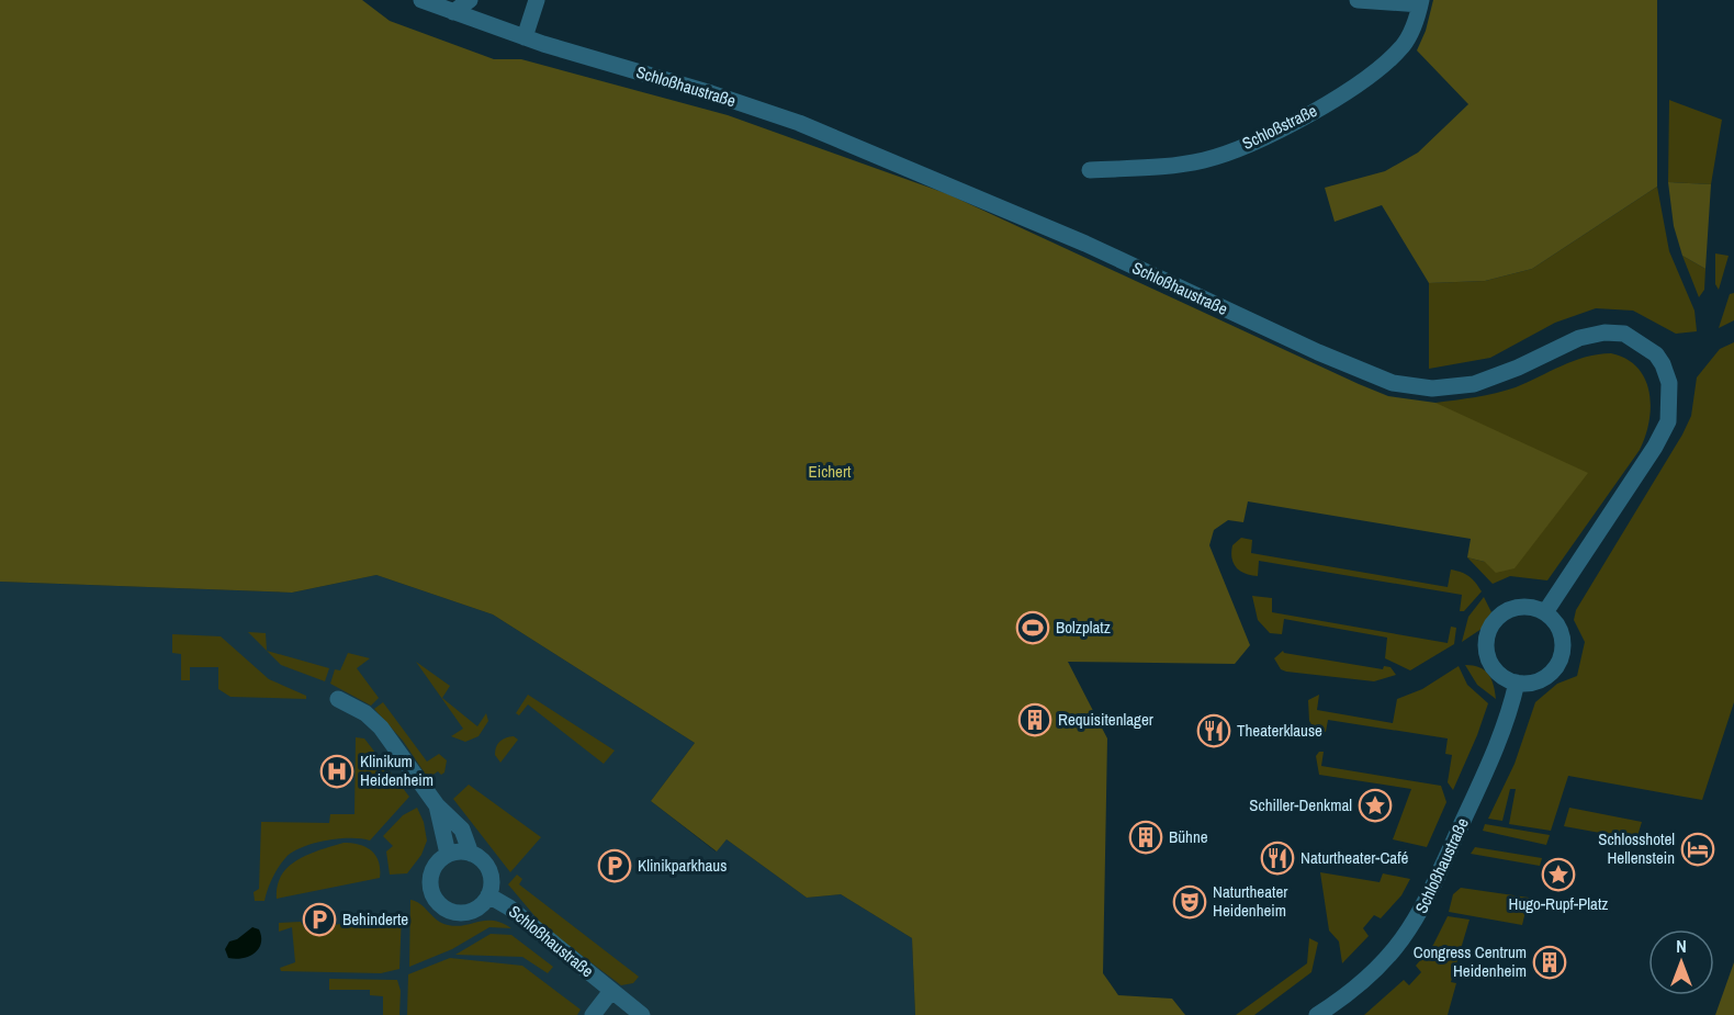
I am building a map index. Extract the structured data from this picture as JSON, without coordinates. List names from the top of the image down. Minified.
{"streets":{"street":["Schloßhaustraße","Schloßstraße"]},"parks":["Eichert"],"places":{"sports":["Bolzplatz"],"building":["Requisitenlager","Bühne","Congress Centrum Heidenheim"],"restaurant":["Theaterklause","Naturtheater-Café"],"hospital":["Klinikum Heidenheim"],"place":["Schiller-Denkmal","Hugo-Rupf-Platz"],"hotel":["Schlosshotel Hellenstein"],"parking":["Klinikparkhaus","Behinderte"],"theatre":["Naturtheater Heidenheim"]},"north":"top"}
